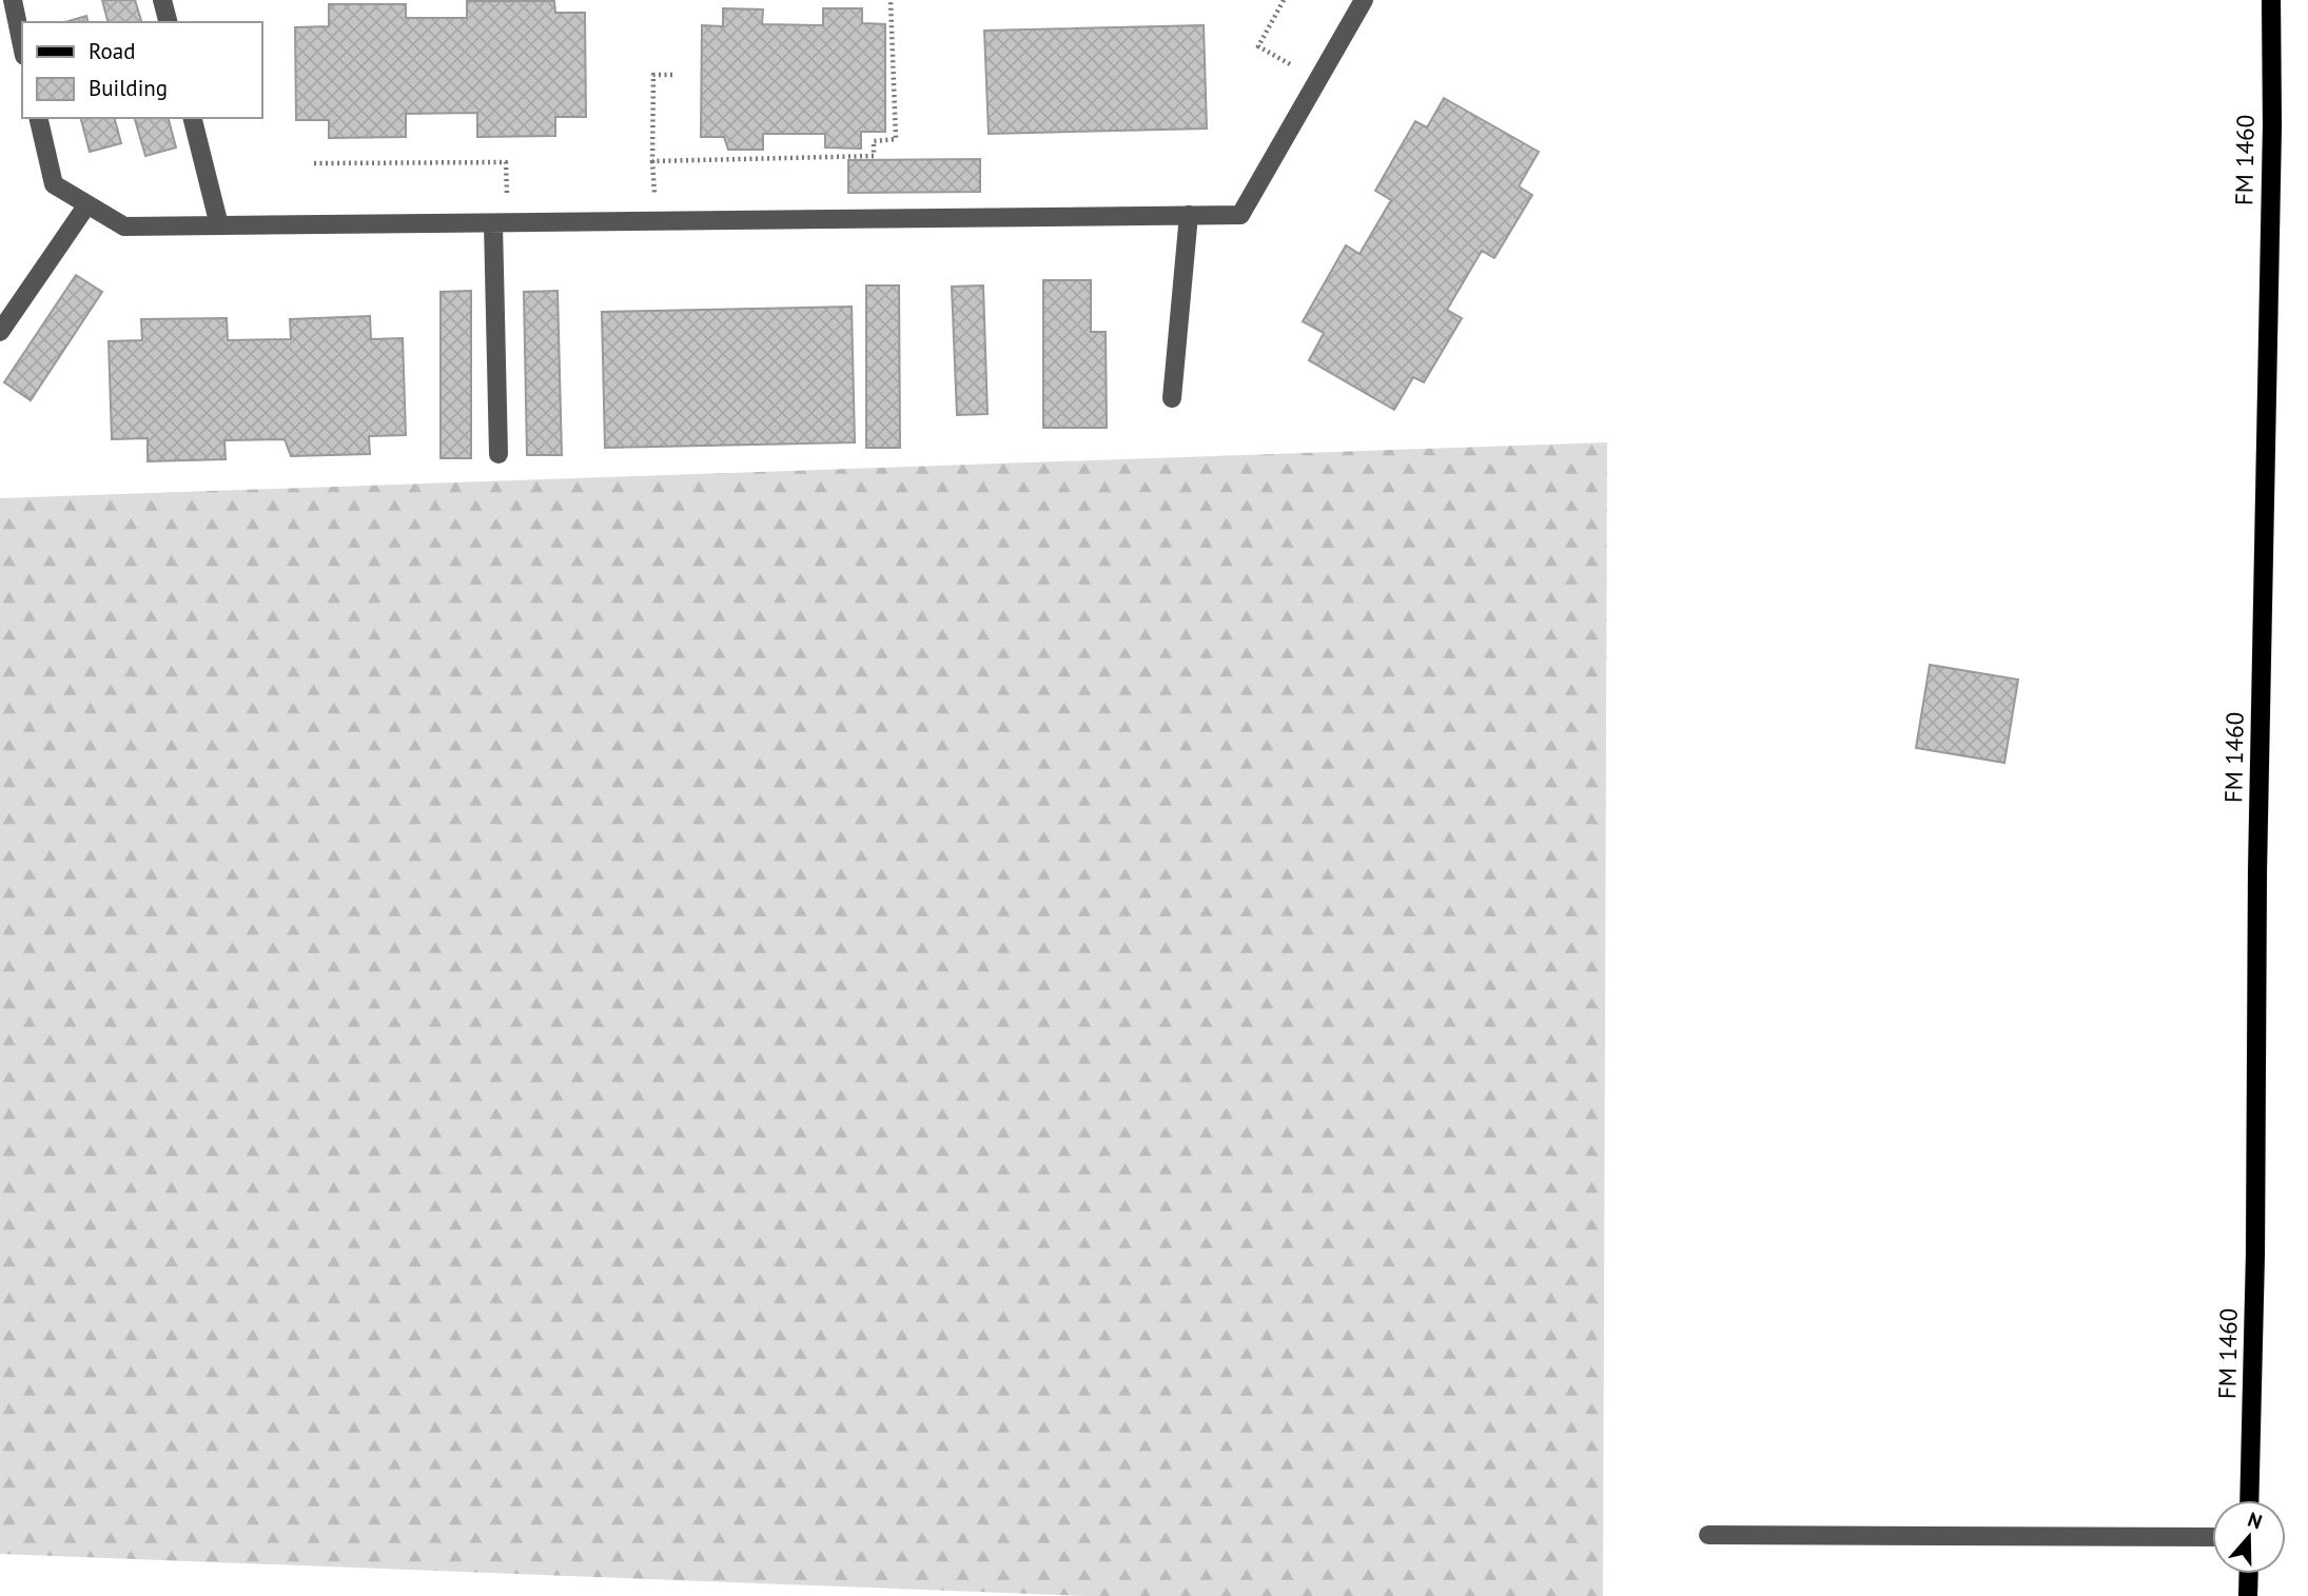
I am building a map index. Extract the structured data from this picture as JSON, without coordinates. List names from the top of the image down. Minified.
{"streets":{"main road":["FM 1460"]},"legend":["Road","Building"],"north":"top"}
